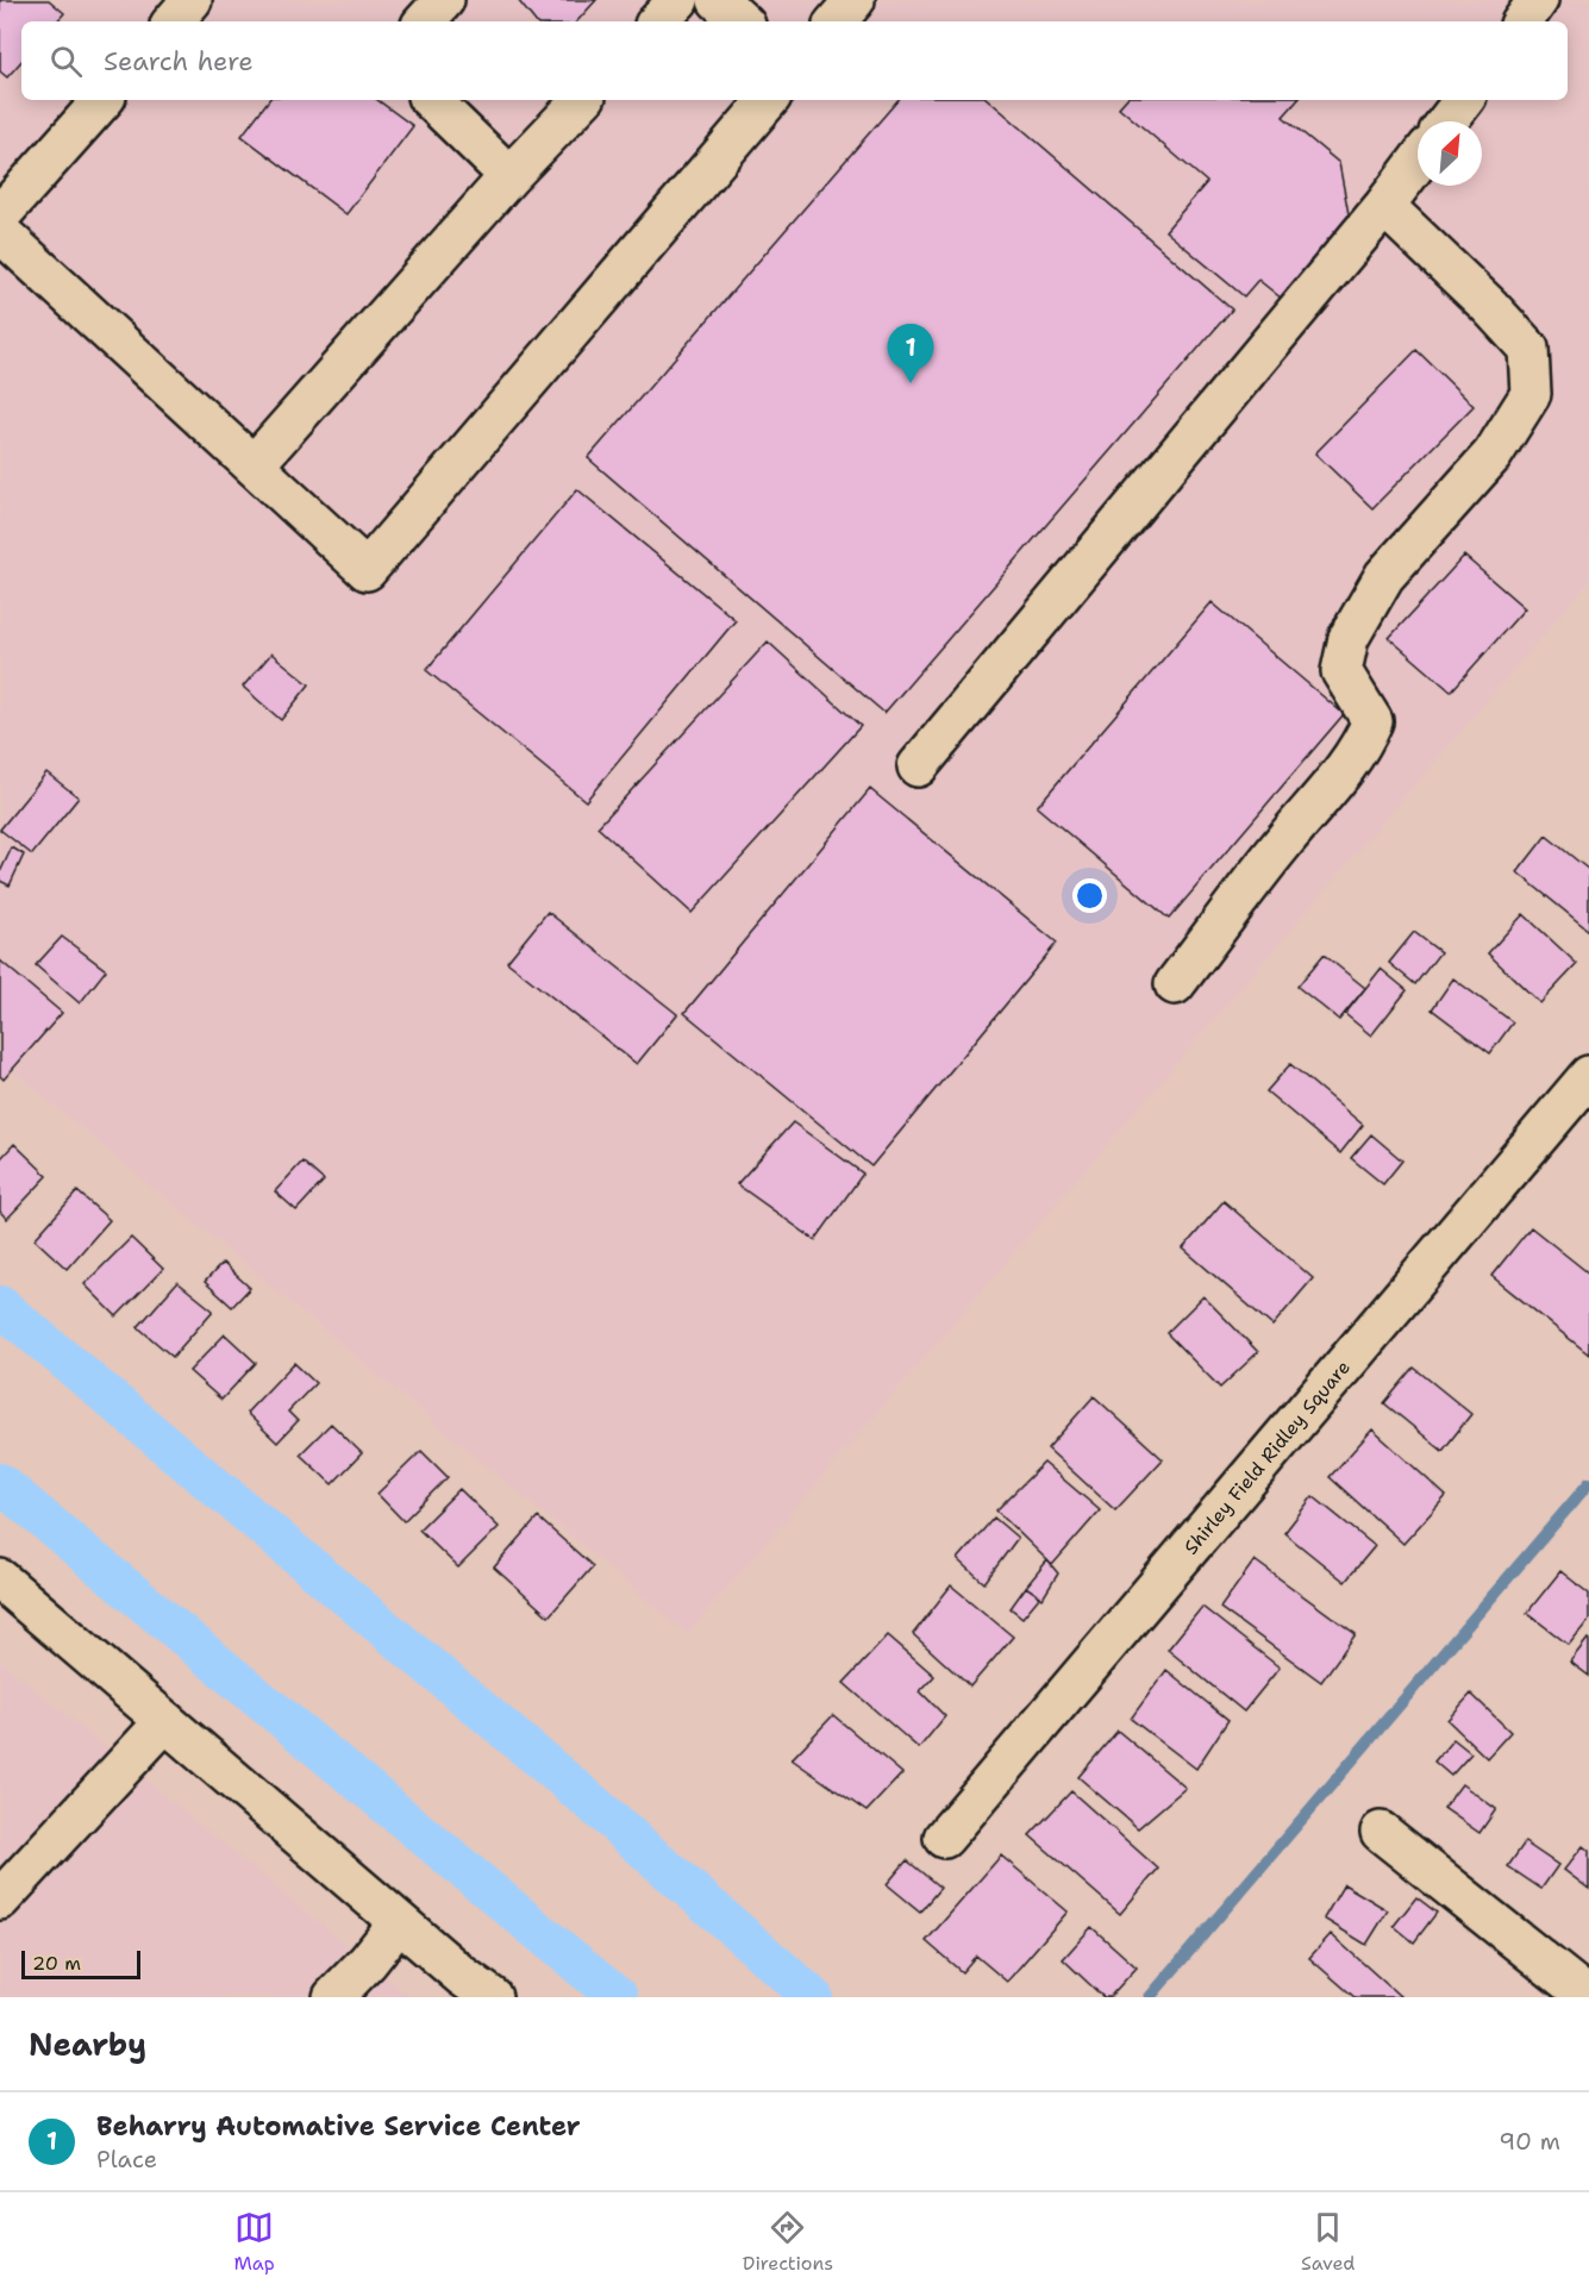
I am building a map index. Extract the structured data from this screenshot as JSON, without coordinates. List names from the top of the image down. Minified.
{"streets":{"street":["Shirley Field Ridley Square"]},"scale_bar":"20 m","north":"top right","page":{"search":"Search here","pins":"1","scale":"20 m","heading":"Nearby","list":[{"mark":"1","name":"Beharry Automative Service Center","note":"Place","value":"90 m"}],"nav":["Map","Directions","Saved"]}}
